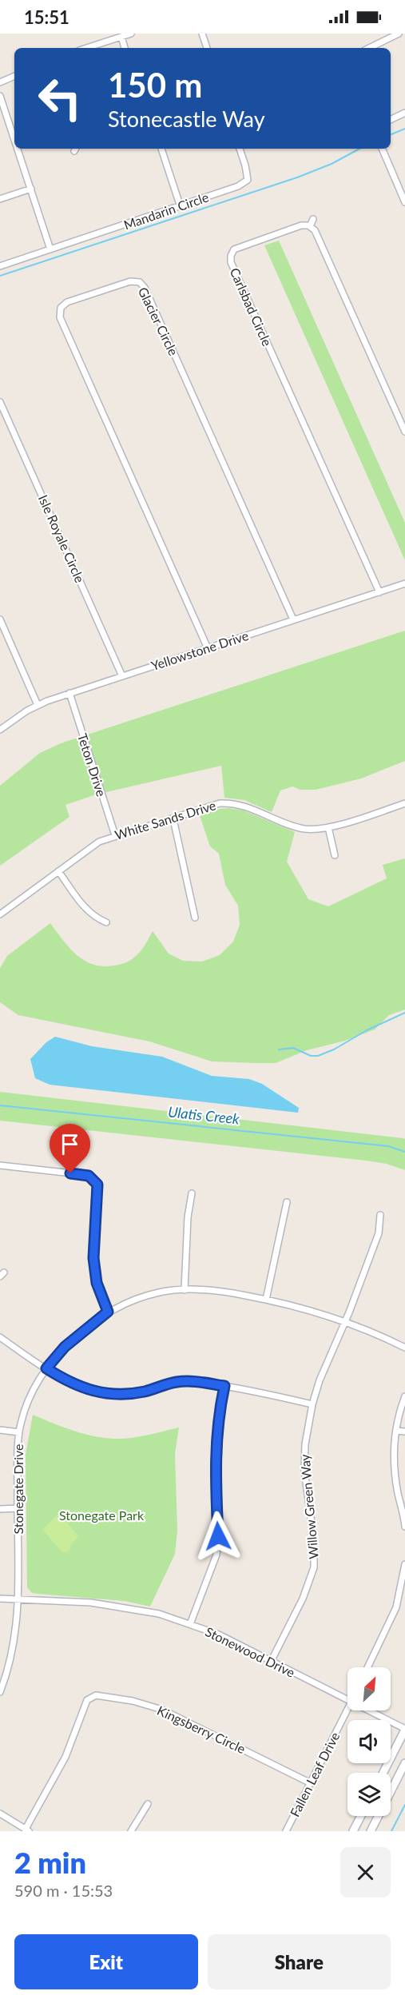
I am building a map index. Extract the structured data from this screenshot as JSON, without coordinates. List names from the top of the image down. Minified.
{"streets":{"street":["Mandarin Circle","Carlsbad Circle","Glacier Circle","Isle Royale Circle","Yellowstone Drive","Teton Drive","White Sands Drive","Stonegate Drive","Willow Green Way","Stonewood Drive","Kingsberry Circle","Fallen Leaf Drive"]},"crossings":[["Carlsbad Circle","Yellowstone Drive"],["Glacier Circle","Yellowstone Drive"],["Isle Royale Circle","Yellowstone Drive"],["Yellowstone Drive","Teton Drive"],["Teton Drive","White Sands Drive"],["Stonegate Drive","Willow Green Way"],["Stonegate Drive","Stonewood Drive"],["Willow Green Way","Stonewood Drive"],["Kingsberry Circle","Fallen Leaf Drive"]],"water":["Ulatis Creek"],"parks":["Stonegate Park"],"north":"top right","page":{"status":"15:51","turn":["150 m","Stonecastle Way"],"heading":["2 min","590 m · 15:53"],"buttons":["Exit","Share"]}}
